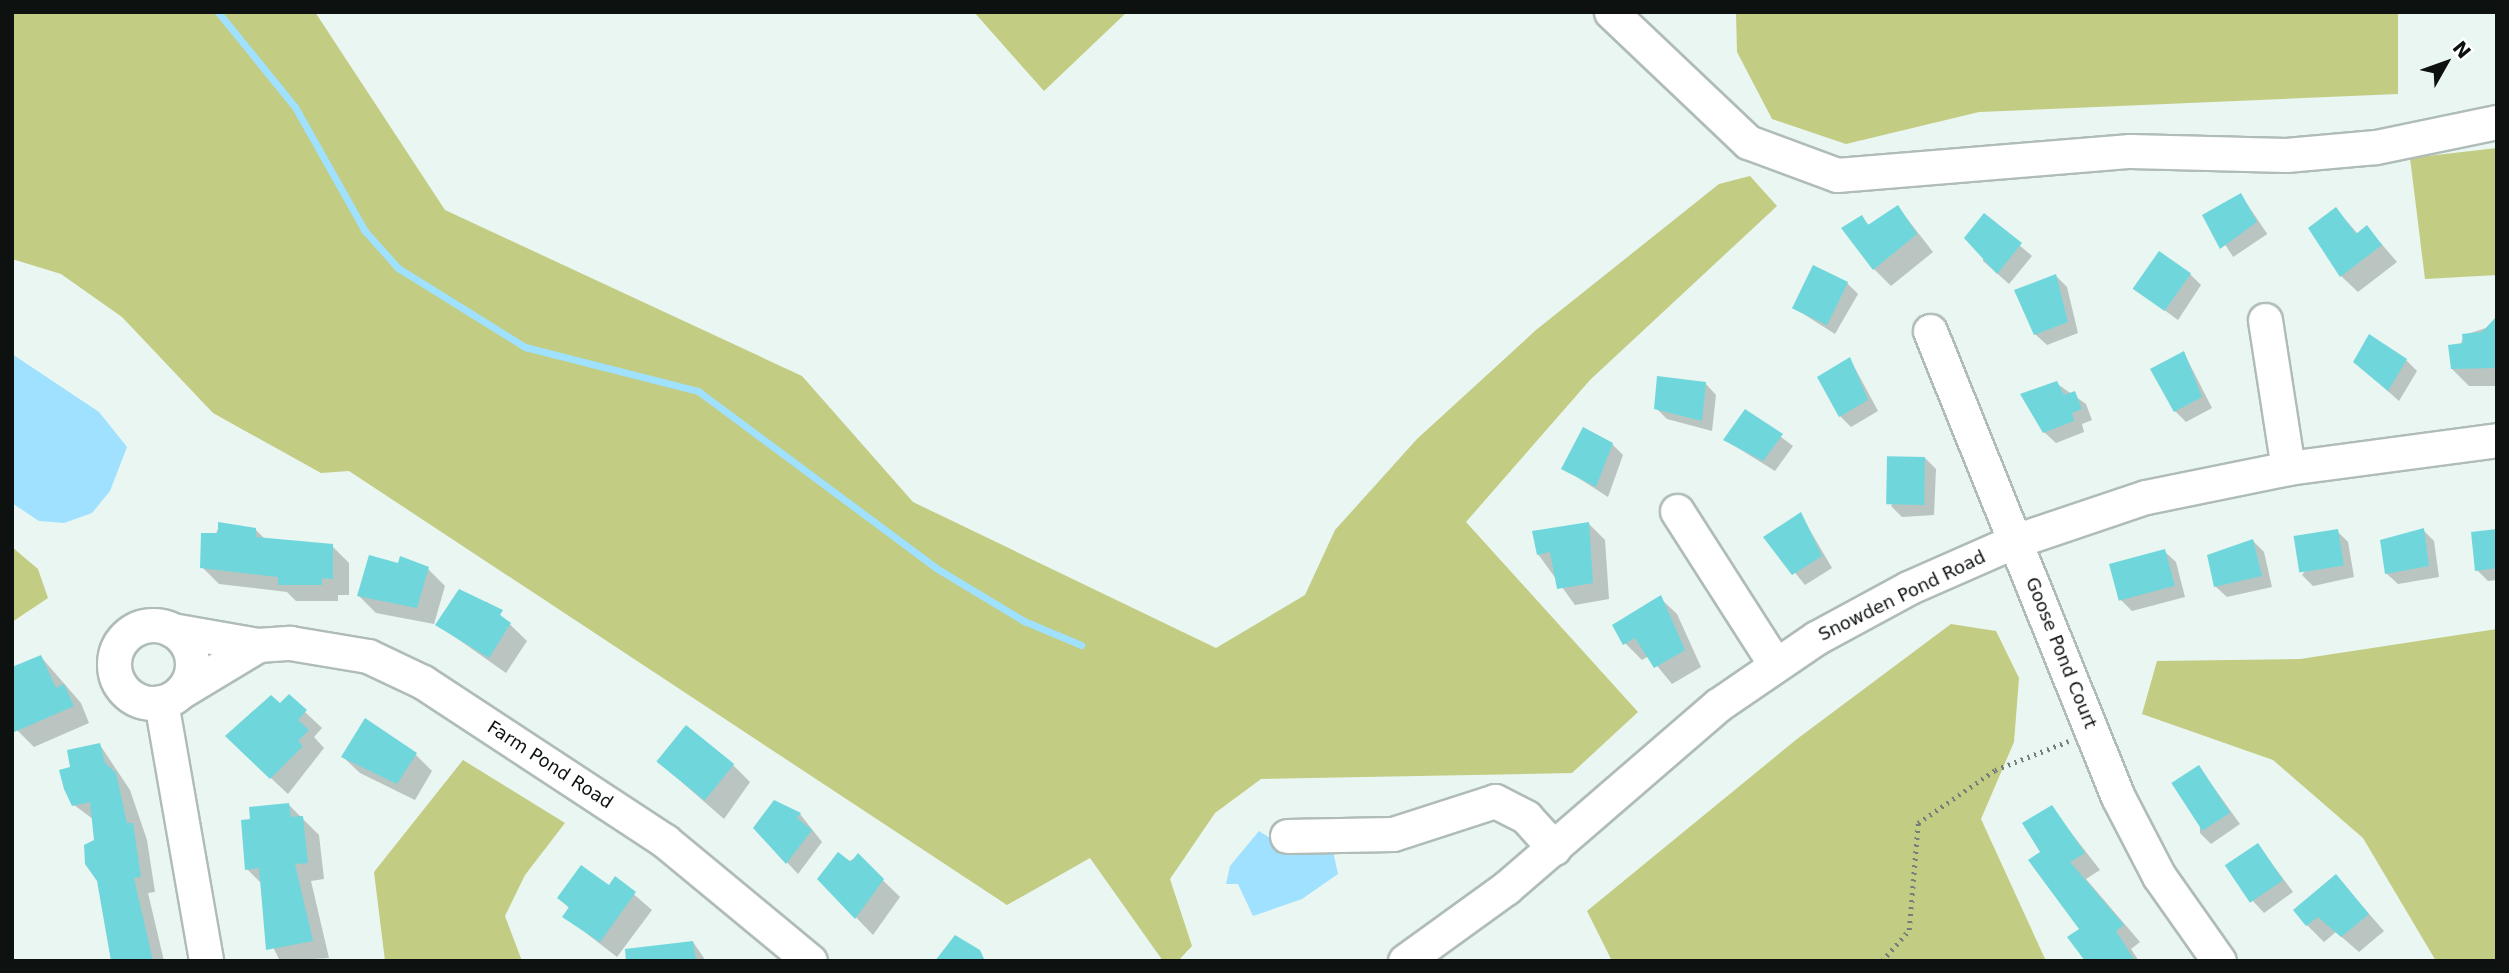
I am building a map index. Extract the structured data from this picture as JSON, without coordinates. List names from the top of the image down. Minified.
{"streets":{"street":["Snowden Pond Road","Goose Pond Court","Farm Pond Road"]},"crossings":[["Snowden Pond Road","Goose Pond Court"]],"north":"top right"}
